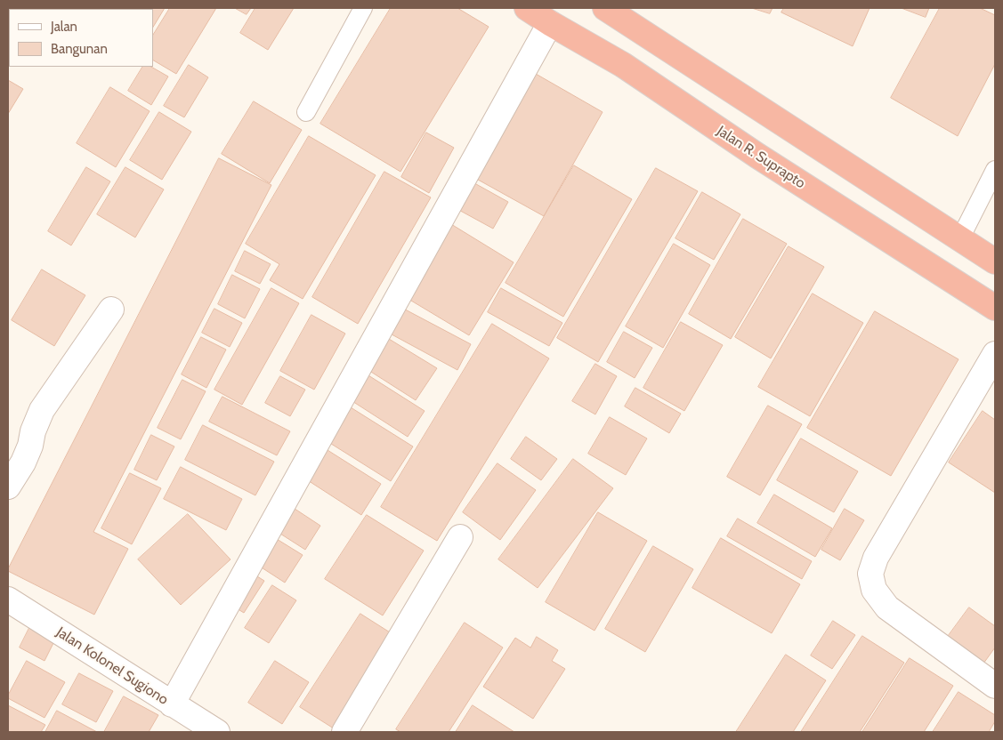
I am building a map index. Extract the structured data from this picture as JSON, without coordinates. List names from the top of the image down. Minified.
{"streets":{"highway":["Jalan R. Suprapto"],"street":["Jalan Kolonel Sugiono"]},"legend":["Jalan","Bangunan"]}
